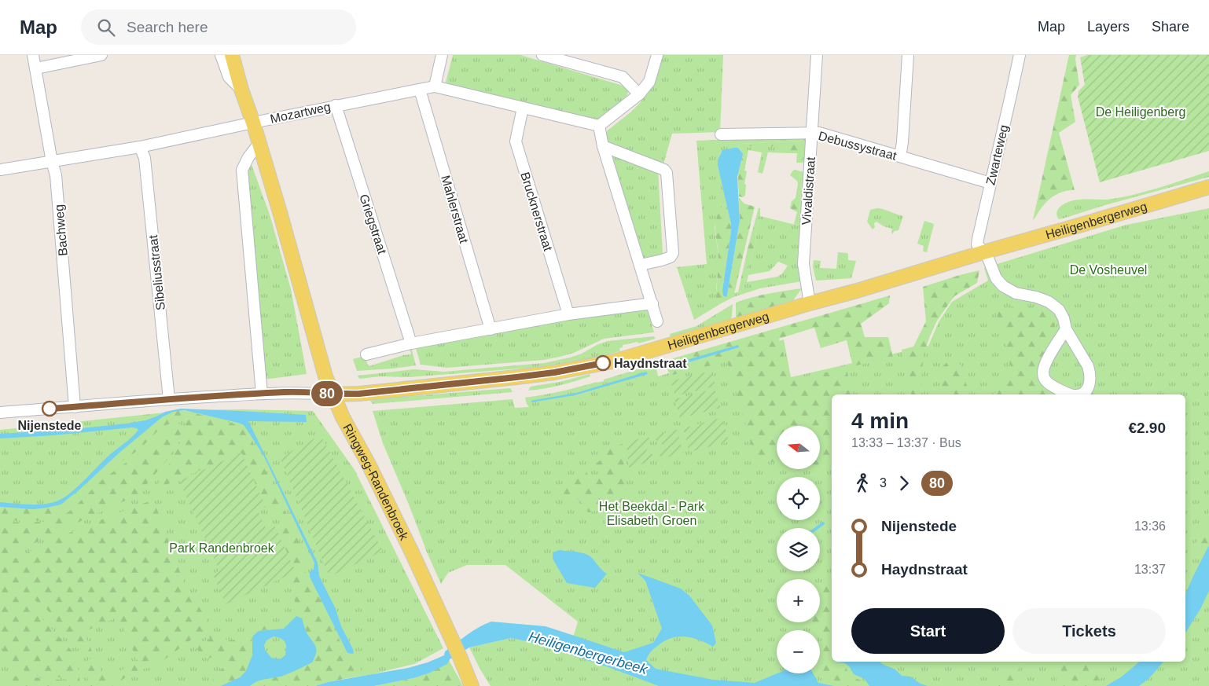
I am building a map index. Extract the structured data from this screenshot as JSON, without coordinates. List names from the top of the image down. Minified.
{"streets":{"main road":["Heiligenbergerweg","Ringweg-Randenbroek"],"street":["Mozartweg","Debussystraat","Zwarteweg","Vivaldistraat","Mahlerstraat","Brucknerstraat","Griegstraat","Bachweg","Sibeliusstraat"]},"crossings":[["Mozartweg","Mahlerstraat"],["Mozartweg","Brucknerstraat"],["Mozartweg","Griegstraat"],["Mozartweg","Bachweg"],["Mozartweg","Sibeliusstraat"],["Mozartweg","Ringweg-Randenbroek"],["Debussystraat","Zwarteweg"],["Debussystraat","Vivaldistraat"],["Zwarteweg","Heiligenbergerweg"],["Vivaldistraat","Heiligenbergerweg"],["Heiligenbergerweg","Bachweg"],["Heiligenbergerweg","Sibeliusstraat"],["Heiligenbergerweg","Ringweg-Randenbroek"]],"water":["Heiligenbergerbeek"],"parks":["De Heiligenberg","De Vosheuvel","Het Beekdal - Park Elisabeth Groen","Park Randenbroek"],"places":["Haydnstraat","Nijenstede"],"lines":["bus line 80"],"north":"left","page":{"header":"Map","search":"Search here","nav":["Map","Layers","Share"],"on_map":"80","heading":["4 min","13:33 – 13:37 · Bus","€2.90"],"map_buttons":["+","−"],"legs":["3","80"],"list":[{"name":"Nijenstede","value":"13:36"},{"name":"Haydnstraat","value":"13:37"}],"buttons":["Start","Tickets"]}}
